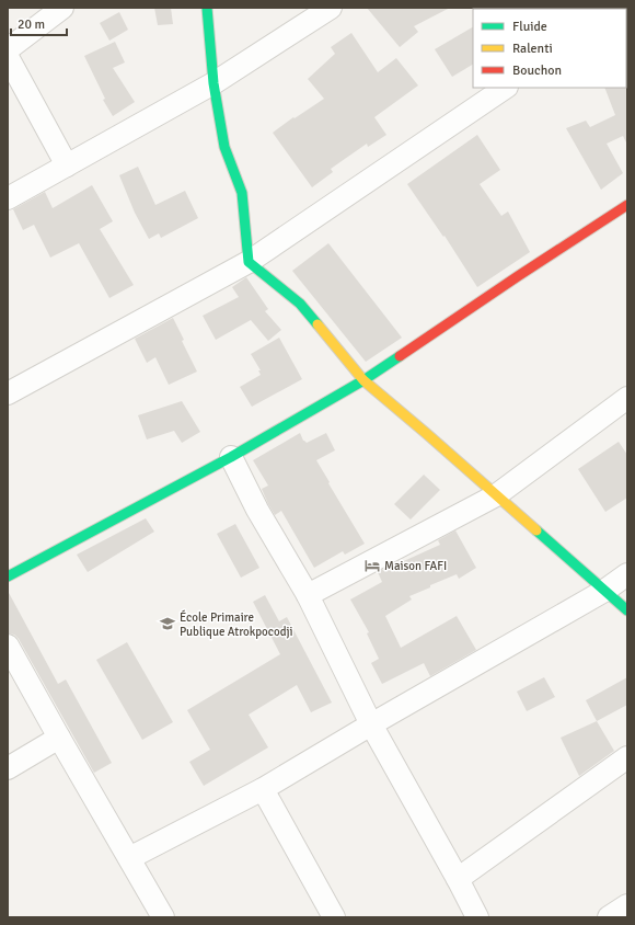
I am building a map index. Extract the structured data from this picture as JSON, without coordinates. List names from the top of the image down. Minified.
{"places":{"hotel":["Maison FAFI"],"school or university":["École Primaire Publique Atrokpocodji"]},"legend":["Fluide","Ralenti","Bouchon"],"scale_bar":"20 m"}
